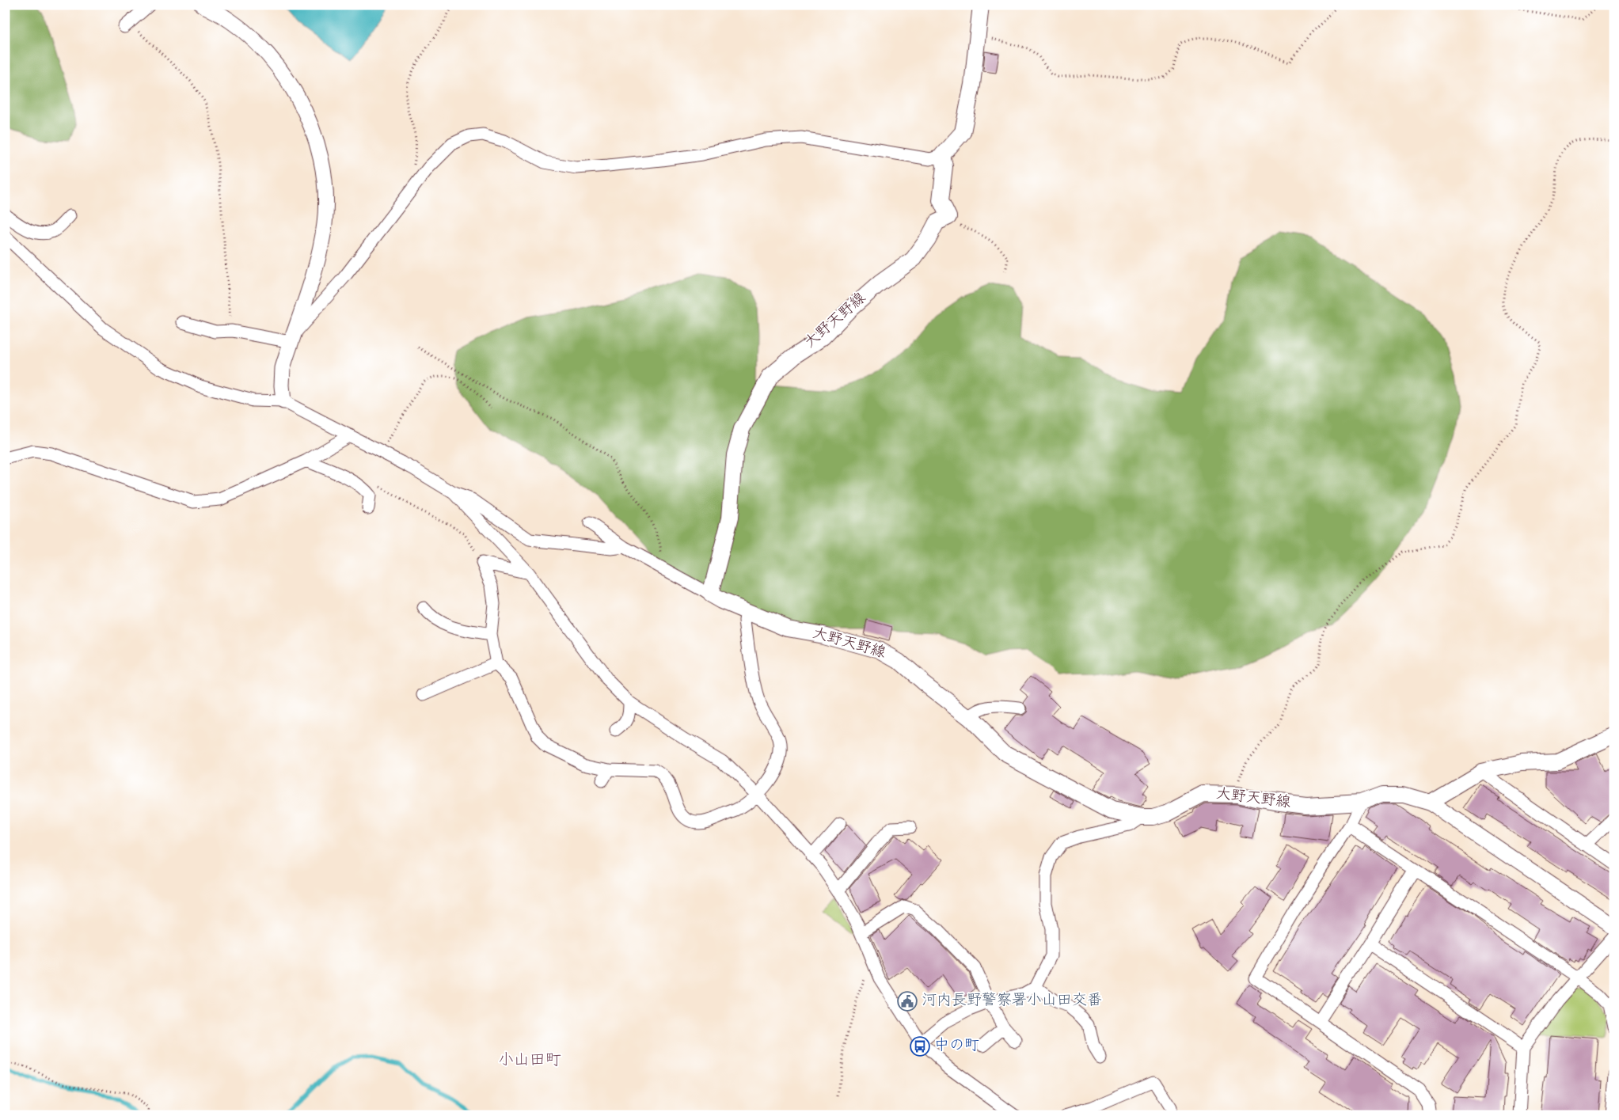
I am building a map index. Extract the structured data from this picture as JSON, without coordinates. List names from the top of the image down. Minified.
{"streets":{"main road":["大野天野線"]},"districts":["小山田町"],"places":{"public building":["河内長野警察署小山田交番"],"bus stop":["中の町"]}}
